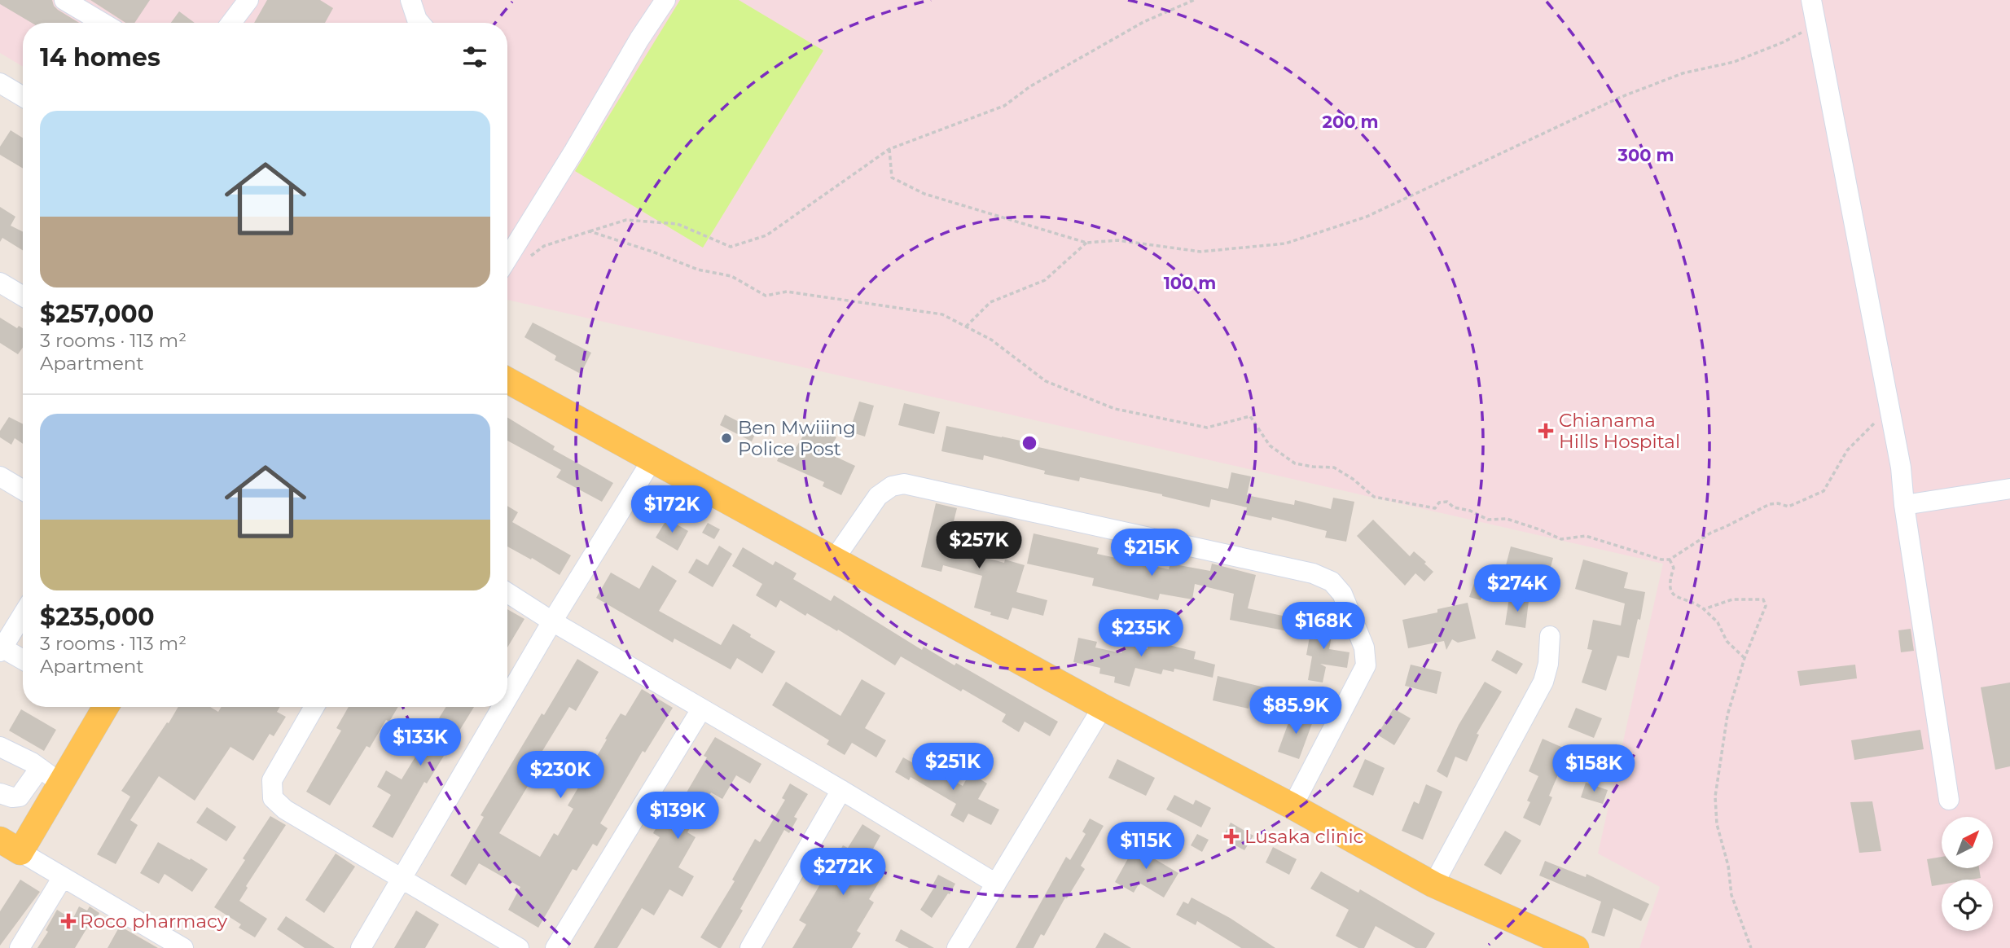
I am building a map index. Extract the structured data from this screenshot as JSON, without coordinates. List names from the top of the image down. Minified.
{"places":{"health":["Chianama Hills Hospital","Lusaka clinic","Roco pharmacy"],"other":["Ben Mwiiing Police Post"]},"north":"top right","page":{"heading":"14 homes","list":[{"name":"$257,000","note":"3 rooms · 113 m² · Apartment"},{"name":"$235,000","note":"3 rooms · 113 m² · Apartment"}],"price":["$172K","$257K","$215K","$274K","$168K","$235K","$85.9K","$133K","$251K","$158K","$230K","$139K","$115K","$272K"]},"rings":["200 m","300 m","100 m"]}
